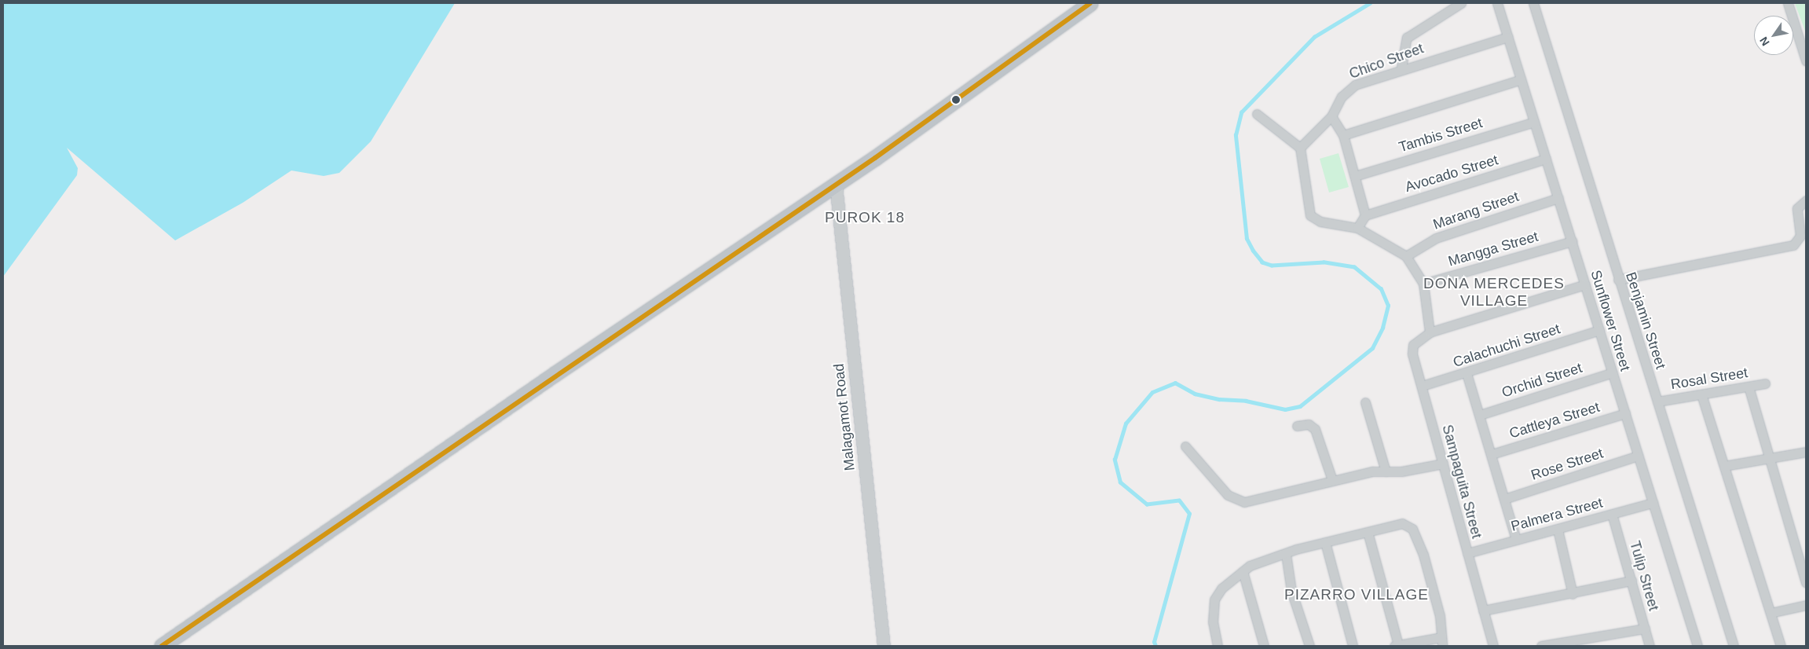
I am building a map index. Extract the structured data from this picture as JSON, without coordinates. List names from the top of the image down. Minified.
{"streets":{"street":["Chico Street","Tambis Street","Avocado Street","Marang Street","Mangga Street","Sunflower Street","Benjamin Street","Calachuchi Street","Rosal Street","Orchid Street","Malagamot Road","Cattleya Street","Rose Street","Sampaguita Street","Palmera Street","Tulip Street"]},"crossings":[["Chico Street","Sunflower Street"],["Tambis Street","Sunflower Street"],["Avocado Street","Sunflower Street"],["Marang Street","Sunflower Street"],["Mangga Street","Sunflower Street"],["Sunflower Street","Calachuchi Street"],["Sunflower Street","Orchid Street"],["Sunflower Street","Cattleya Street"],["Sunflower Street","Rose Street"],["Sunflower Street","Palmera Street"],["Benjamin Street","Rosal Street"],["Calachuchi Street","Sampaguita Street"],["Sampaguita Street","Palmera Street"],["Palmera Street","Tulip Street"]],"districts":["PUROK 18","DONA MERCEDES VILLAGE","PIZARRO VILLAGE"],"north":"bottom left"}
